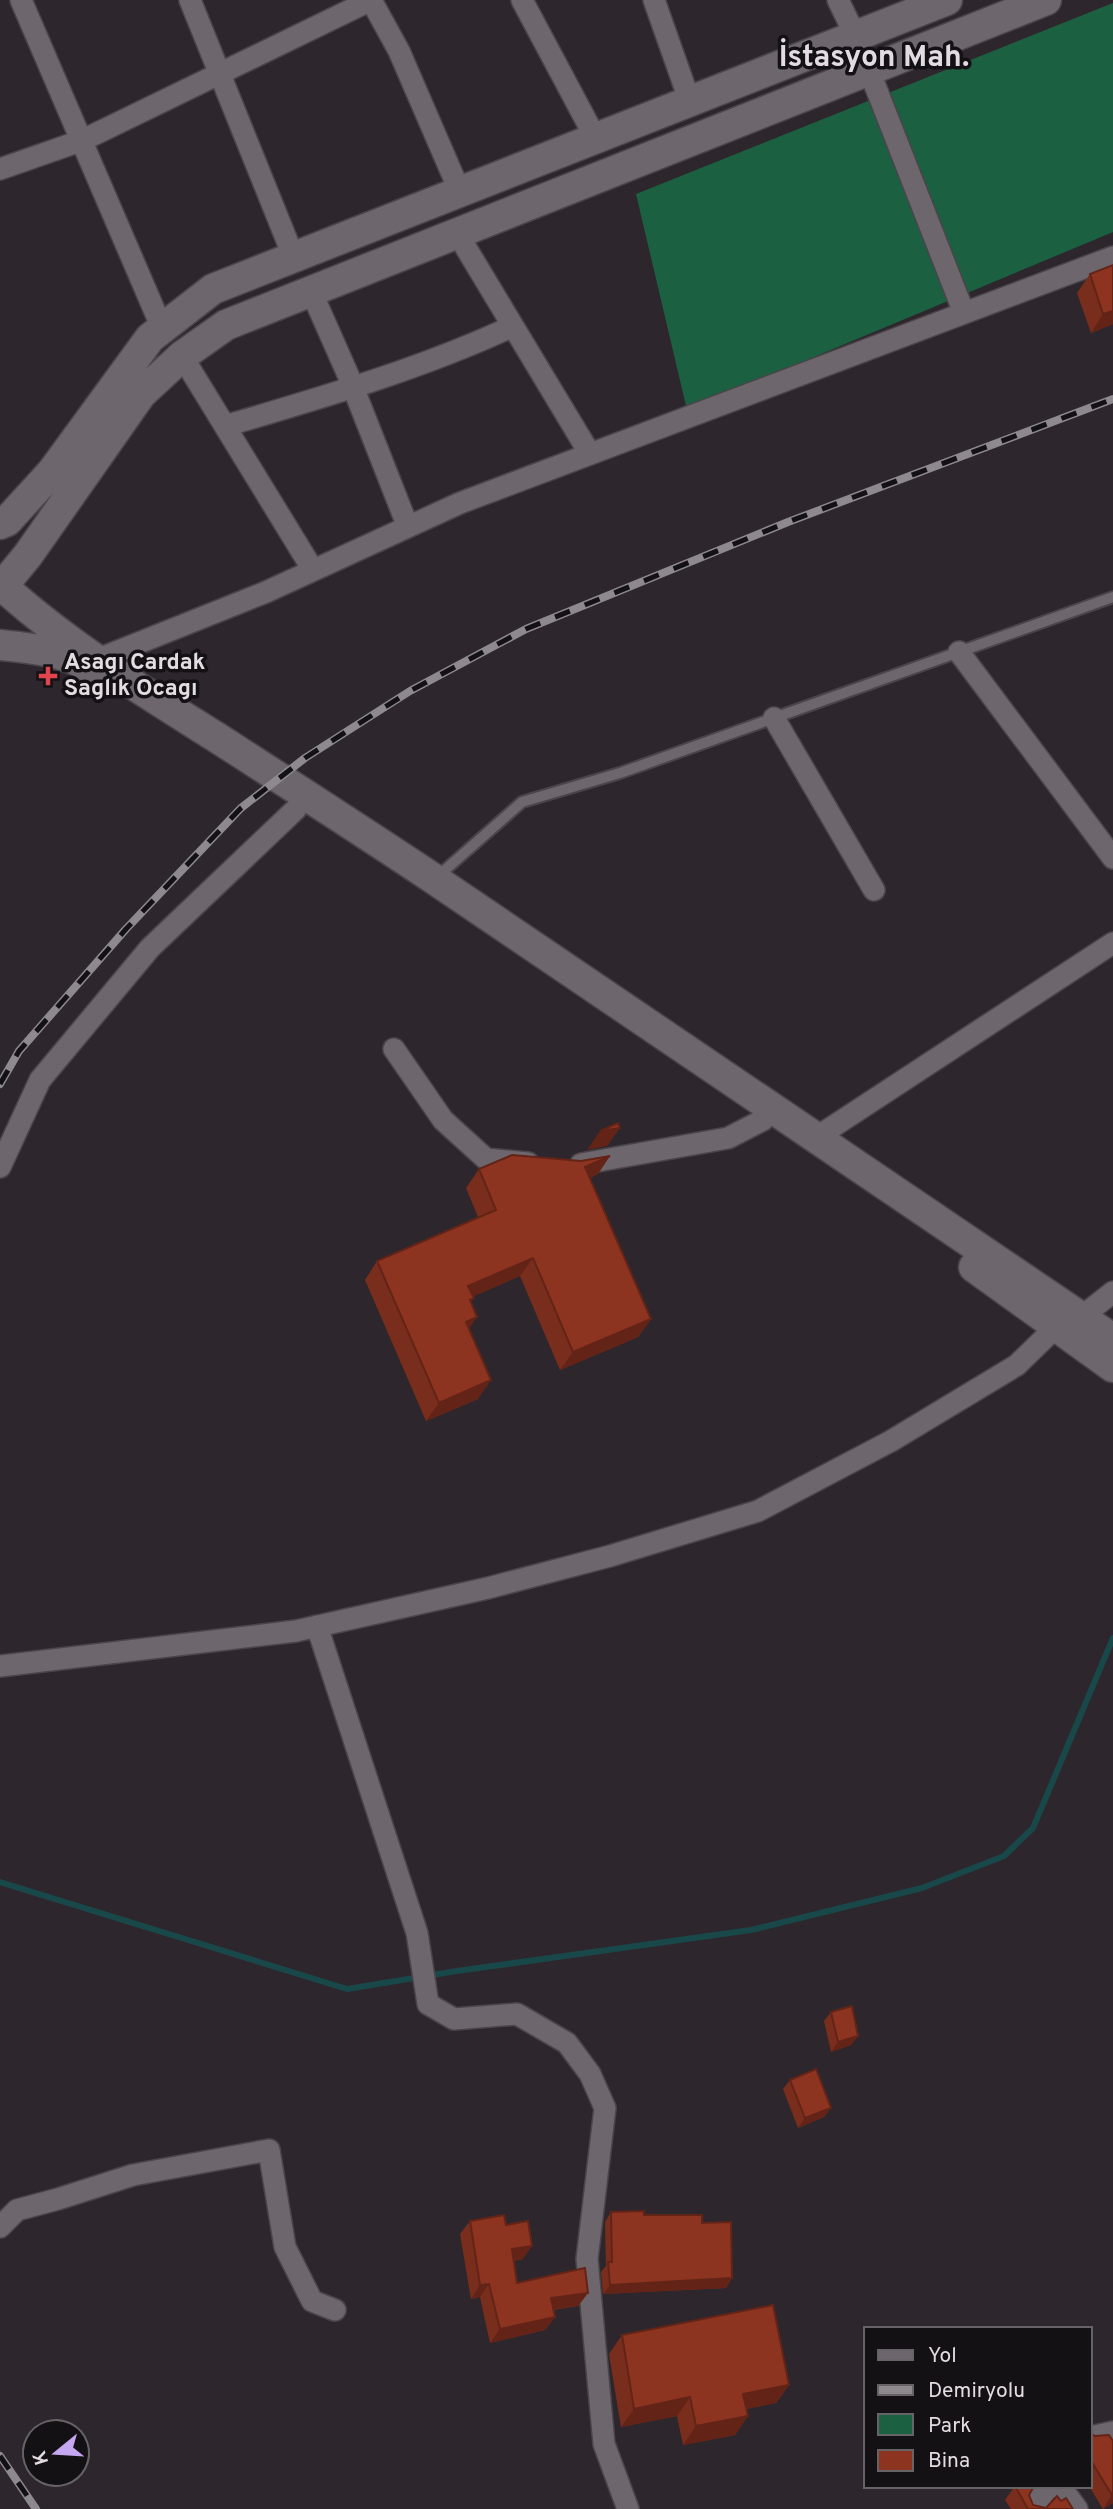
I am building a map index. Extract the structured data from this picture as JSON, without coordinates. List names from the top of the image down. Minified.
{"districts":["İstasyon Mah."],"places":{"health":["Asagı Cardak Saglık Ocagı"]},"legend":["Yol","Demiryolu","Park","Bina"],"north":"left"}
